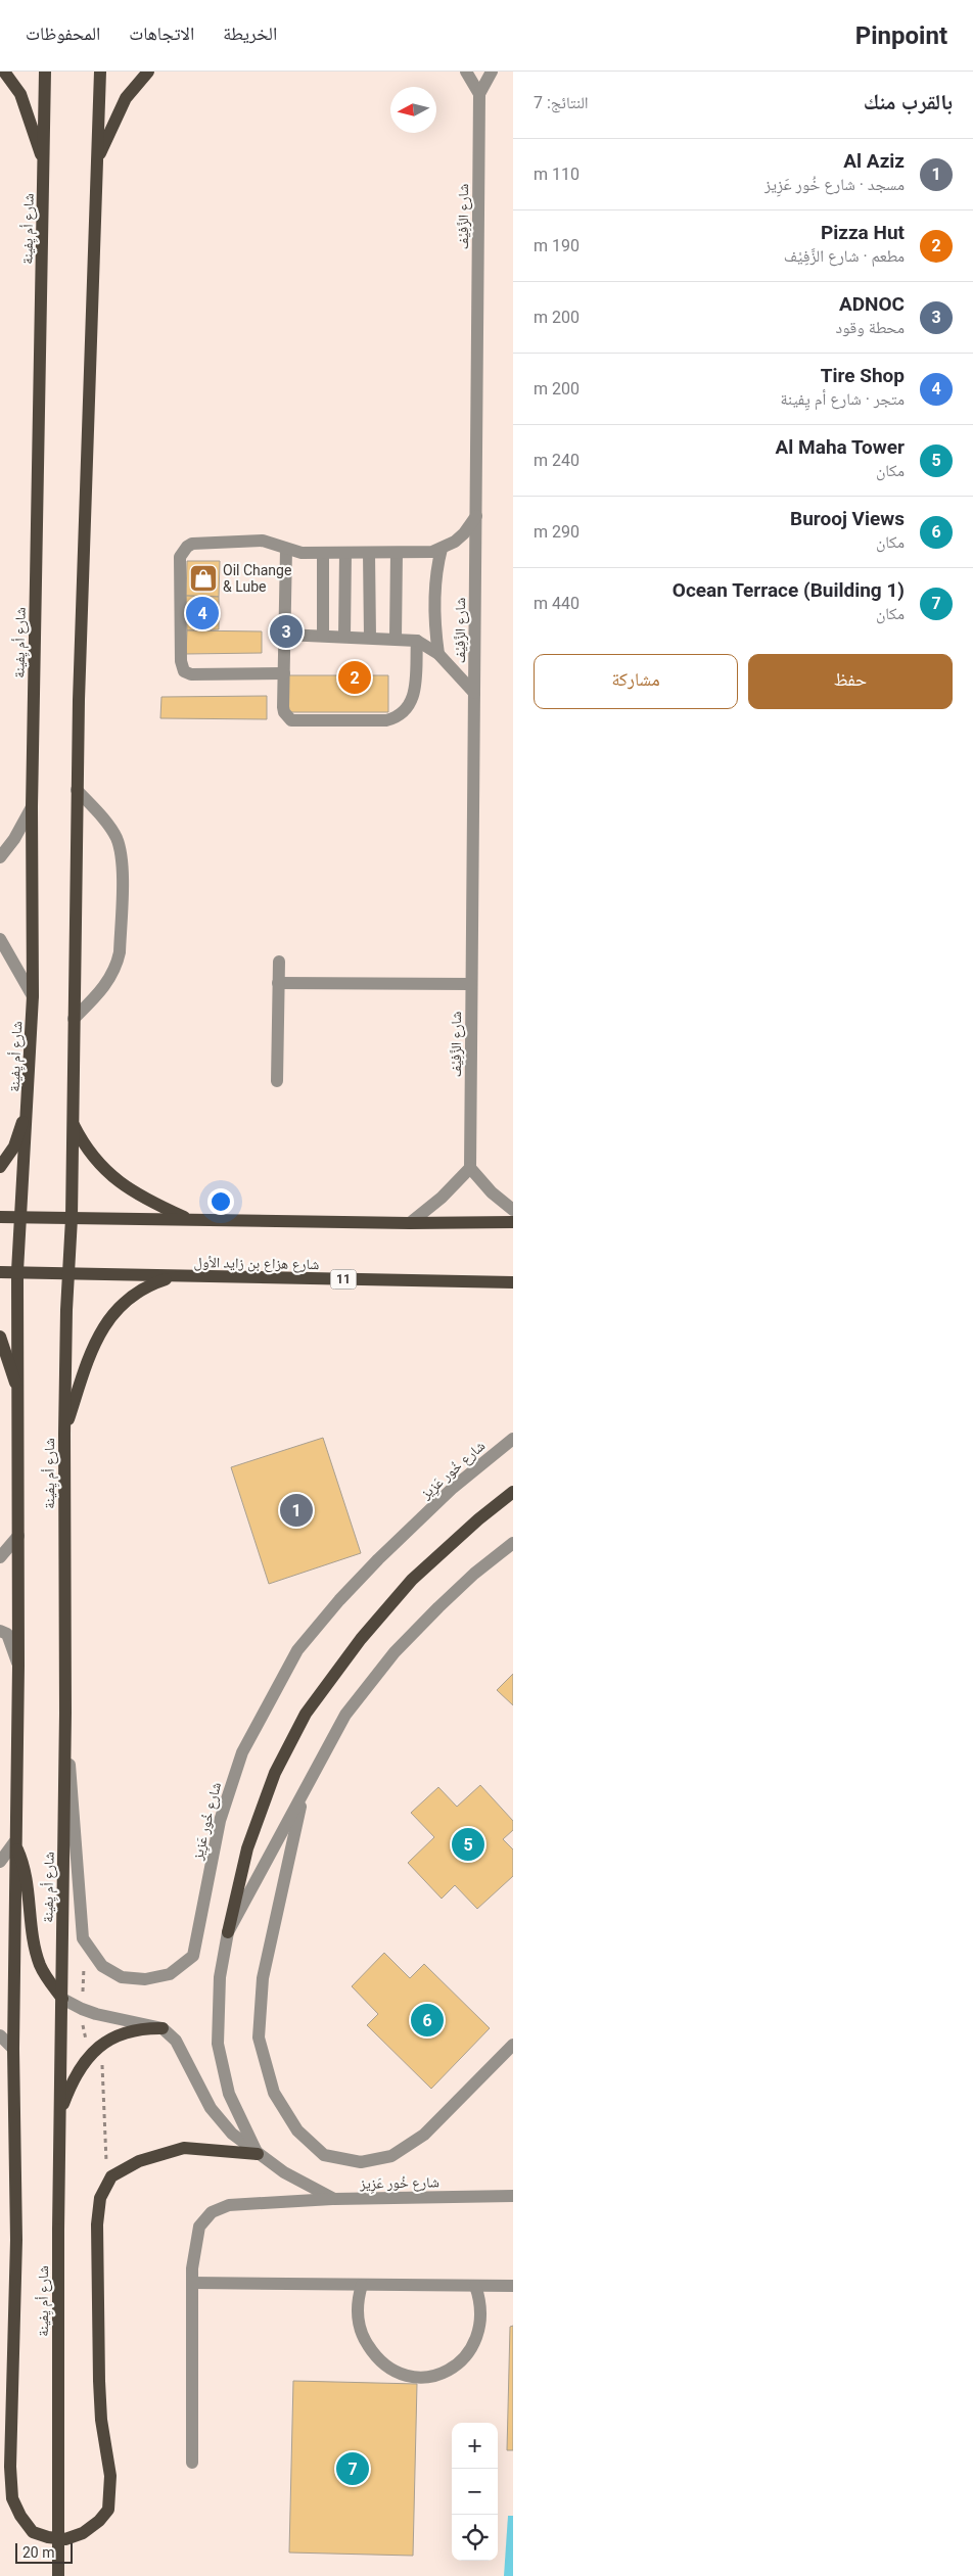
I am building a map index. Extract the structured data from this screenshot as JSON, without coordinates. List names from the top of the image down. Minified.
{"streets":{"main road":["شارع أم يِفينة","شارع هزاع بن زايد الأول","11"],"street":["شارع الزَّفِيْف","شارع خُور عَزِيز"]},"crossings":[["شارع أم يِفينة","شارع هزاع بن زايد الأول"],["شارع أم يِفينة","شارع خُور عَزِيز"]],"places":{"shop":["Oil Change & Lube"]},"scale_bar":"20 m","north":"left","page":{"header":"Pinpoint","nav":["الخريطة","الاتجاهات","المحفوظات"],"heading":["بالقرب منك","النتائج: 7"],"list":[{"mark":"1","name":"Al Aziz","note":"مسجد · شارع خُور عَزِيز","value":"110 m"},{"mark":"2","name":"Pizza Hut","note":"مطعم · شارع الزَّفِيْف","value":"190 m"},{"mark":"3","name":"ADNOC","note":"محطة وقود","value":"200 m"},{"mark":"4","name":"Tire Shop","note":"متجر · شارع أم يِفينة","value":"200 m"},{"mark":"5","name":"Al Maha Tower","note":"مكان","value":"240 m"},{"mark":"6","name":"Burooj Views","note":"مكان","value":"290 m"},{"mark":"7","name":"Ocean Terrace (Building 1)","note":"مكان","value":"440 m"}],"pins":["4","3","2","1","5","6","7"],"buttons":["حفظ","مشاركة"],"map_buttons":["+","−"],"scale":"20 m"}}
